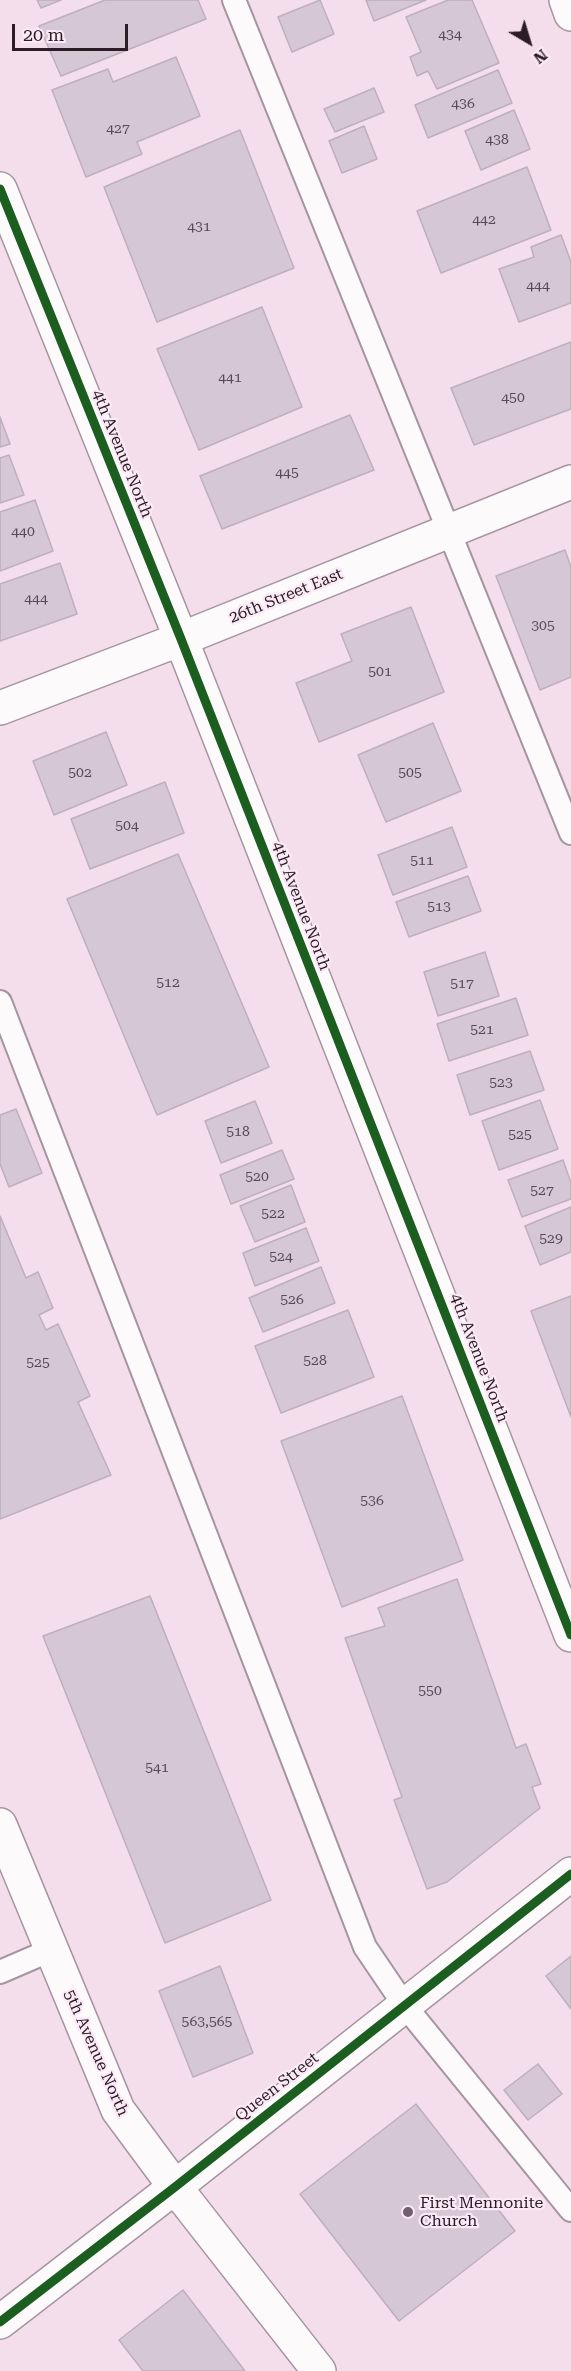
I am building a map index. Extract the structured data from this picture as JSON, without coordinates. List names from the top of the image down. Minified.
{"streets":{"street":["4th Avenue North","26th Street East","5th Avenue North","Queen Street"]},"crossings":[["4th Avenue North","26th Street East"],["5th Avenue North","Queen Street"]],"places":["First Mennonite Church"],"house_numbers":["434","436","427","438","442","431","444","441","450","445","440","444","305","501","502","505","504","511","513","512","517","521","523","518","525","520","527","522","529","524","526","528","525","536","550","541","563,565"],"scale_bar":"20 m","north":"bottom right"}
